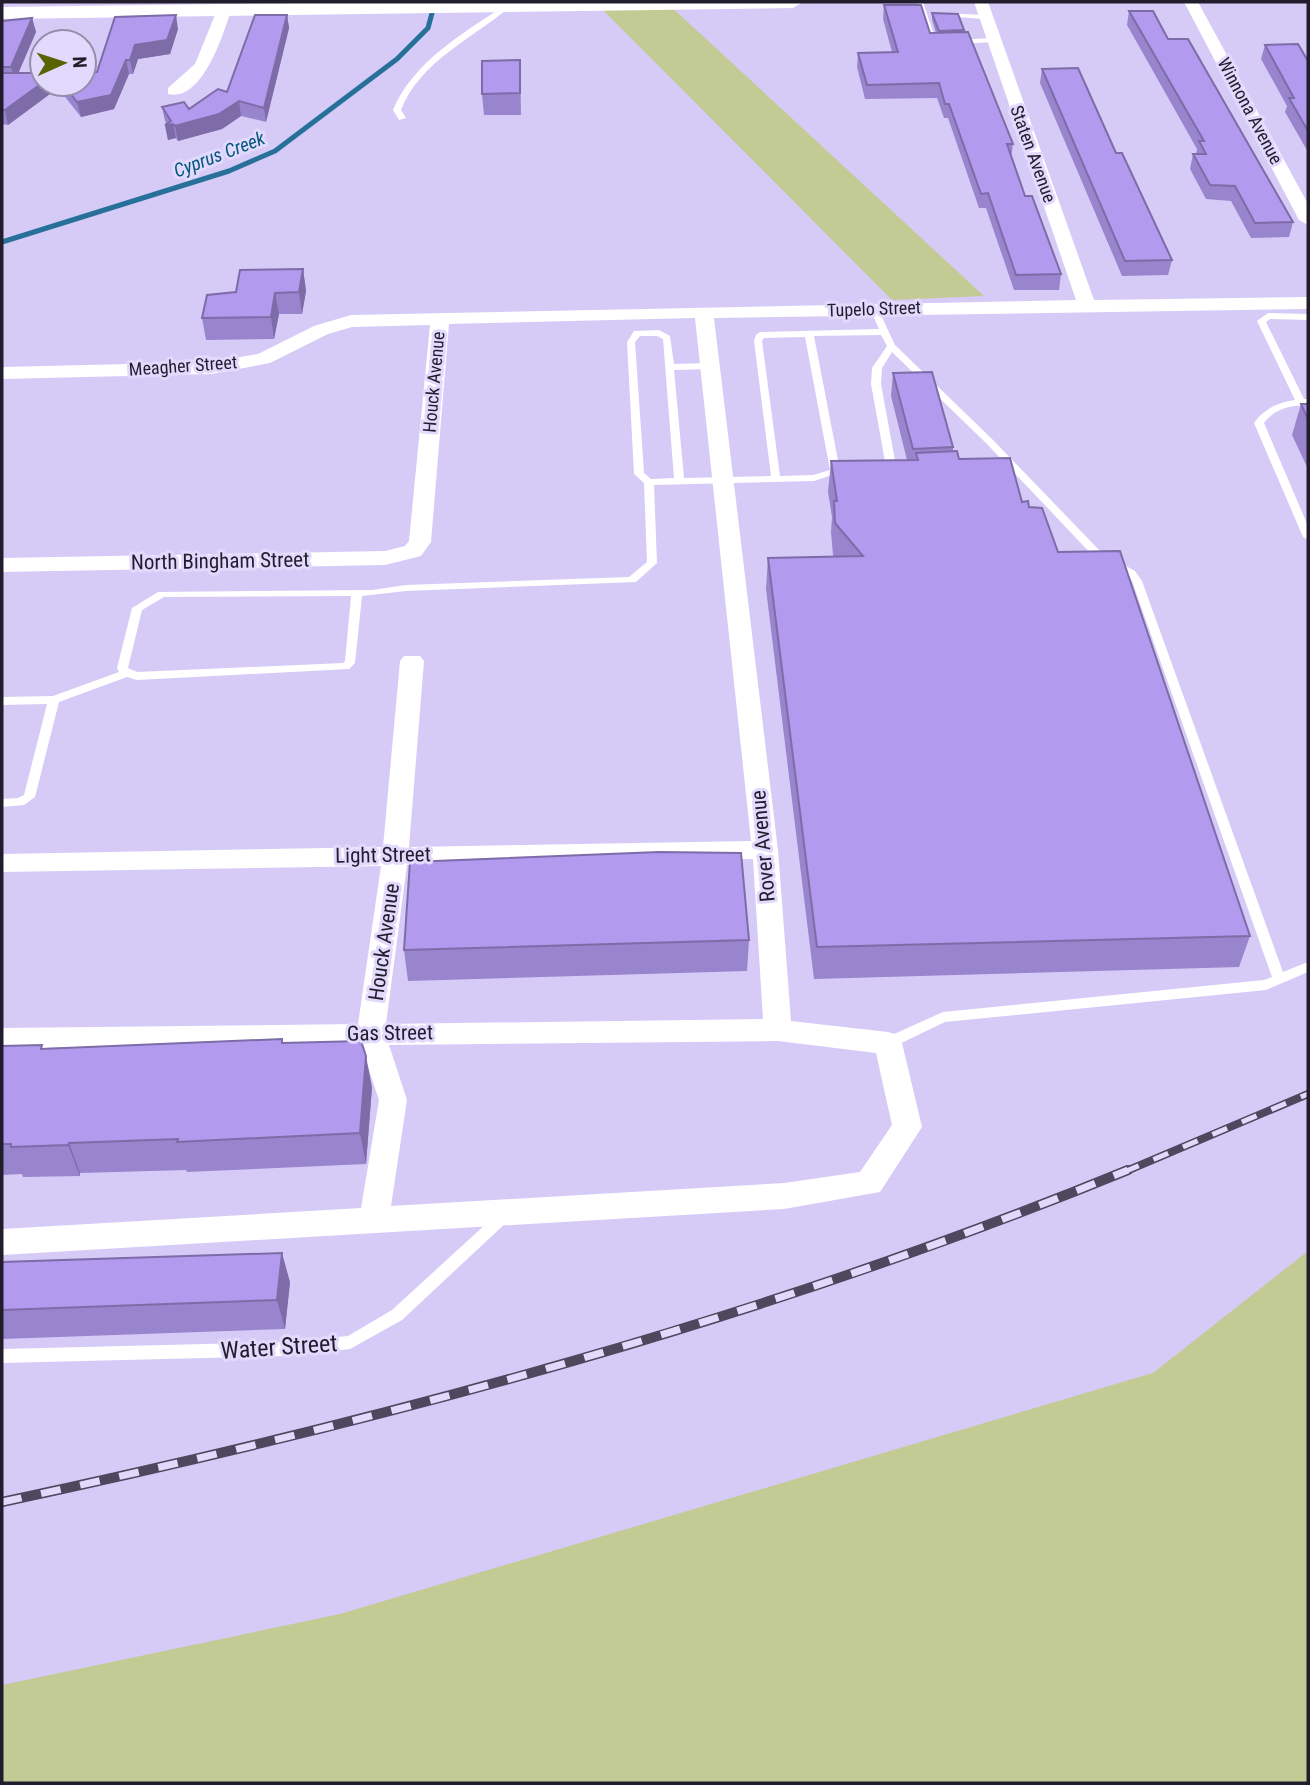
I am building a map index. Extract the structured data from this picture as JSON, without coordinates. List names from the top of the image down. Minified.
{"streets":{"street":["Winnona Avenue","Staten Avenue","Tupelo Street","Meagher Street","Houck Avenue","North Bingham Street","Rover Avenue","Light Street","Gas Street"],"lane":["Water Street"]},"crossings":[["Staten Avenue","Tupelo Street"],["Tupelo Street","Meagher Street"],["Tupelo Street","Houck Avenue"],["Tupelo Street","Rover Avenue"],["Meagher Street","Houck Avenue"],["Houck Avenue","North Bingham Street"],["Houck Avenue","Light Street"],["Houck Avenue","Gas Street"],["Rover Avenue","Light Street"],["Rover Avenue","Gas Street"]],"water":["Cyprus Creek"],"north":"right"}
